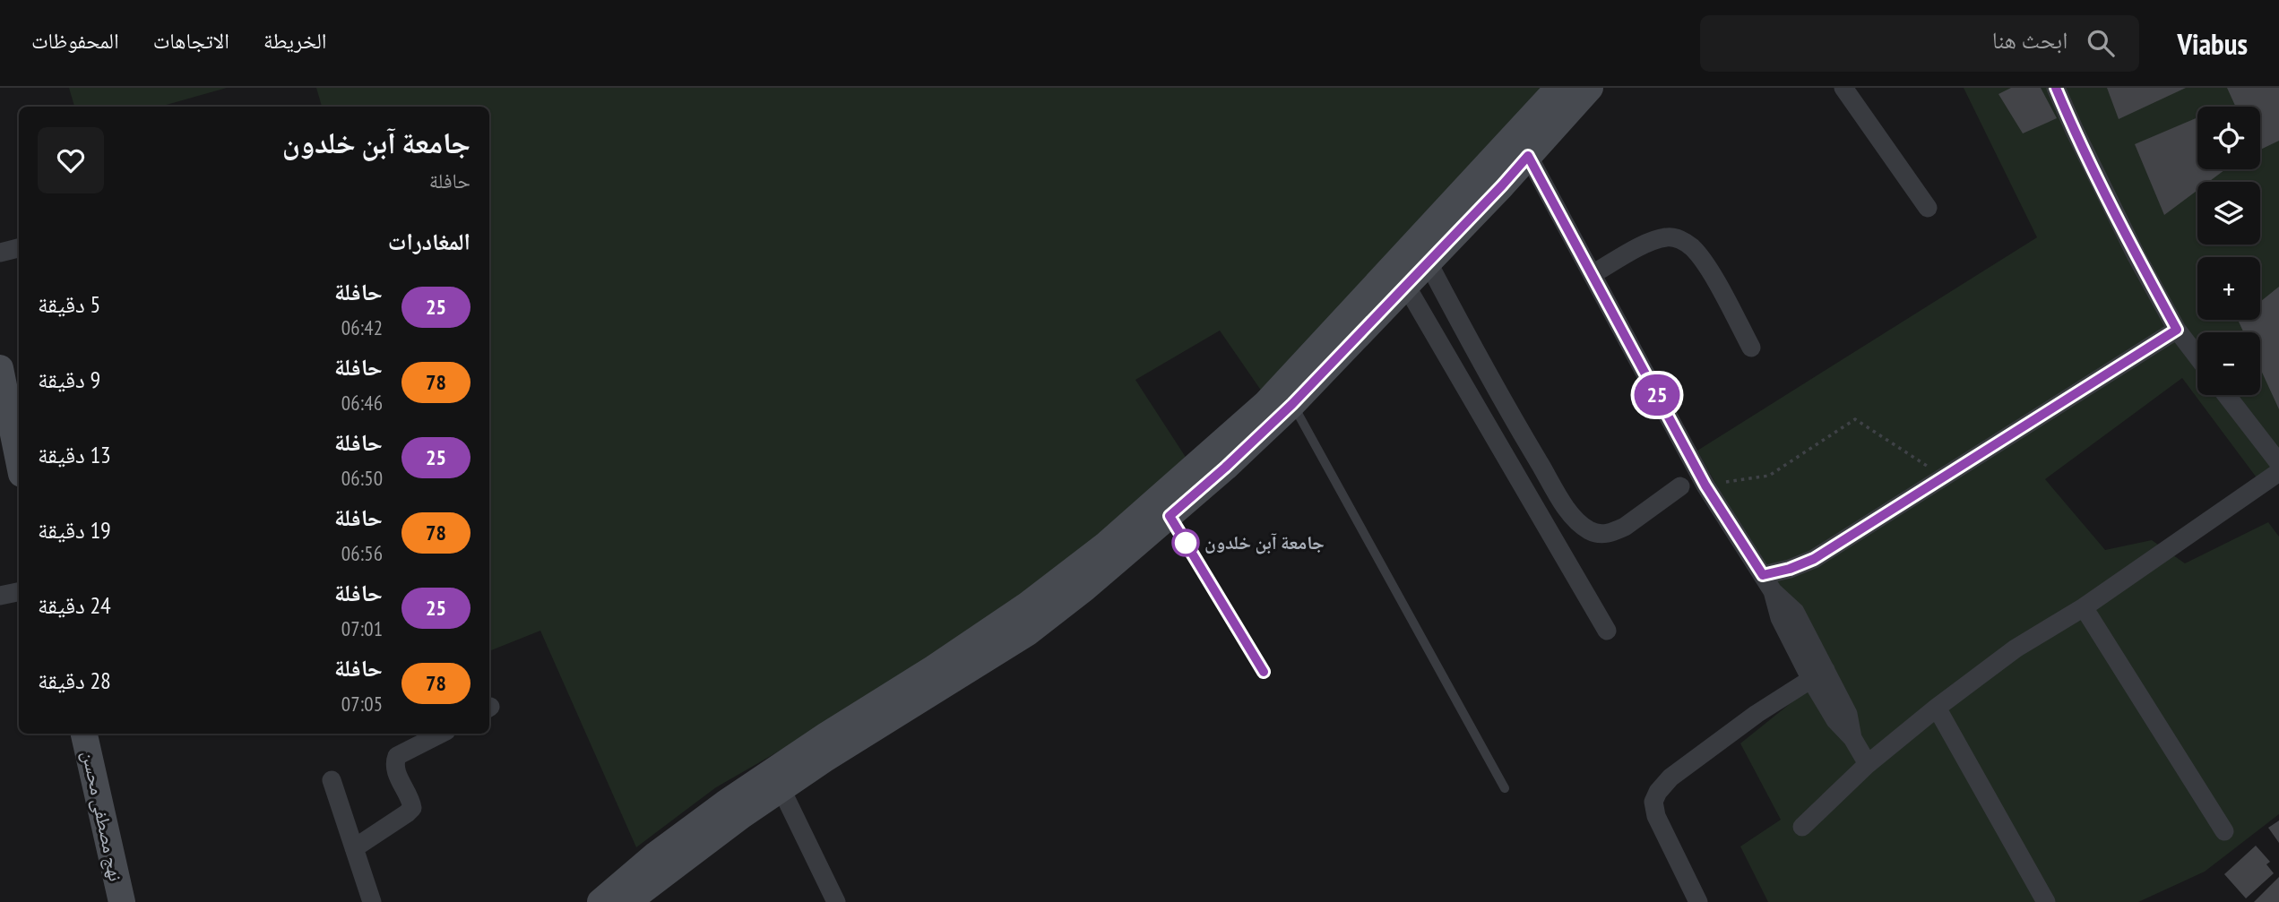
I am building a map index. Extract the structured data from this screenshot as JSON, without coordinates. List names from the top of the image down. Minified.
{"streets":{"main road":["نهج مصطفى محسن"]},"places":["جامعة آبن خلدون"],"lines":["bus line 25"],"page":{"header":"Viabus","search":"ابحث هنا","nav":["الخريطة","الاتجاهات","المحفوظات"],"on_map":"25","map_buttons":["+","−"],"heading":[["جامعة آبن خلدون","حافلة"],"المغادرات"],"list":[{"mark":"25","name":"حافلة","note":"06:42","value":"5 دقيقة"},{"mark":"78","name":"حافلة","note":"06:46","value":"9 دقيقة"},{"mark":"25","name":"حافلة","note":"06:50","value":"13 دقيقة"},{"mark":"78","name":"حافلة","note":"06:56","value":"19 دقيقة"},{"mark":"25","name":"حافلة","note":"07:01","value":"24 دقيقة"},{"mark":"78","name":"حافلة","note":"07:05","value":"28 دقيقة"}]}}
